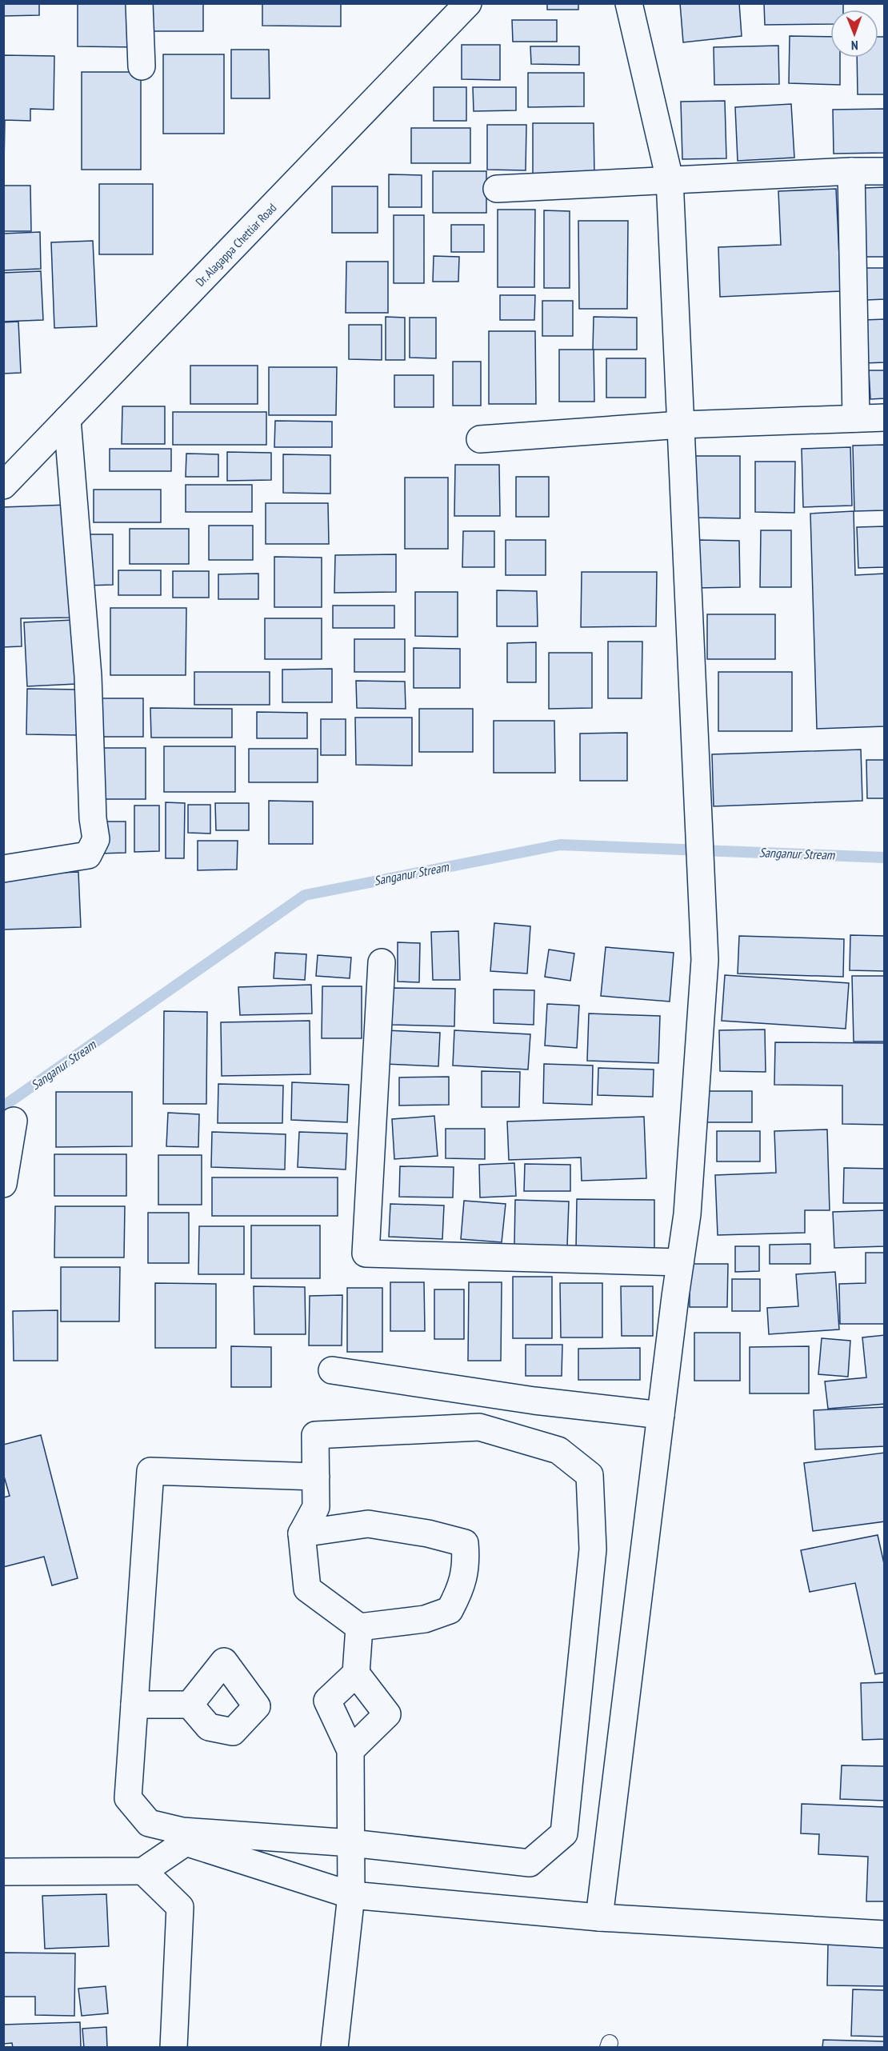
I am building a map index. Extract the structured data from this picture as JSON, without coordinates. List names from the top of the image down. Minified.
{"streets":{"street":["Dr. Alagappa Chettiar Road"]},"water":["Sanganur Stream"],"north":"bottom"}
